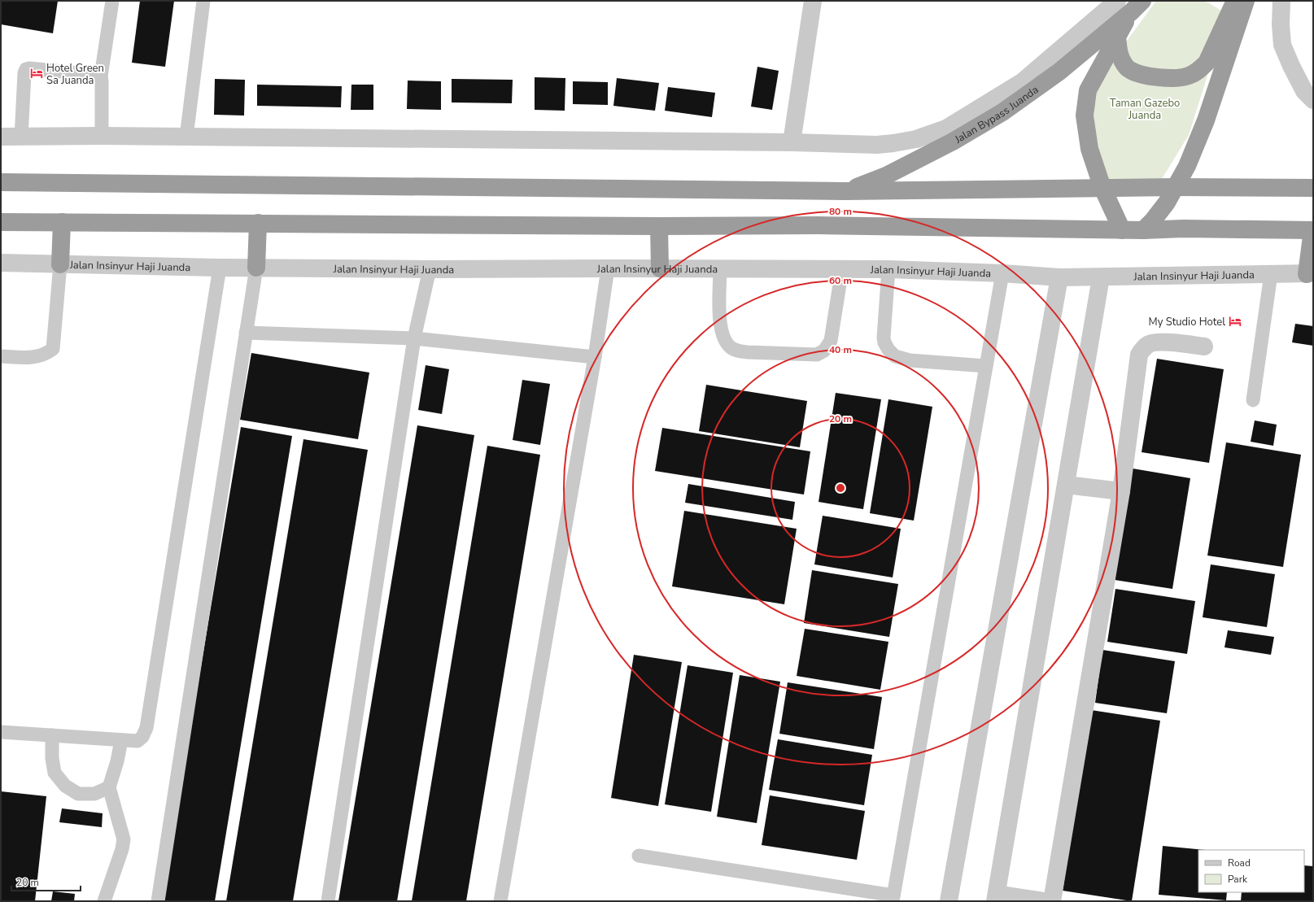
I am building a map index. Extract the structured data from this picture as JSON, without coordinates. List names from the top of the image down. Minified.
{"streets":{"highway":["Jalan Bypass Juanda"],"street":["Jalan Insinyur Haji Juanda"]},"parks":["Taman Gazebo Juanda"],"places":{"hotel":["Hotel Green Sa Juanda","My Studio Hotel"]},"legend":["Road","Park"],"scale_bar":"20 m","rings":["80 m","60 m","40 m","20 m"]}
